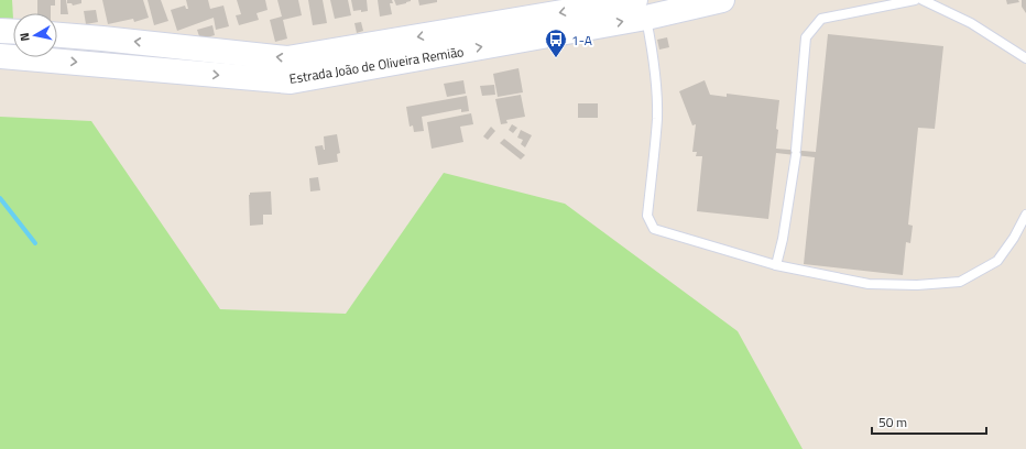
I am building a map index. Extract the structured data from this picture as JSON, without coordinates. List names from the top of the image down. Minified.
{"streets":{"main road":["Estrada João de Oliveira Remião"]},"places":{"bus stop":["1-A"]},"scale_bar":"50 m","north":"left"}
